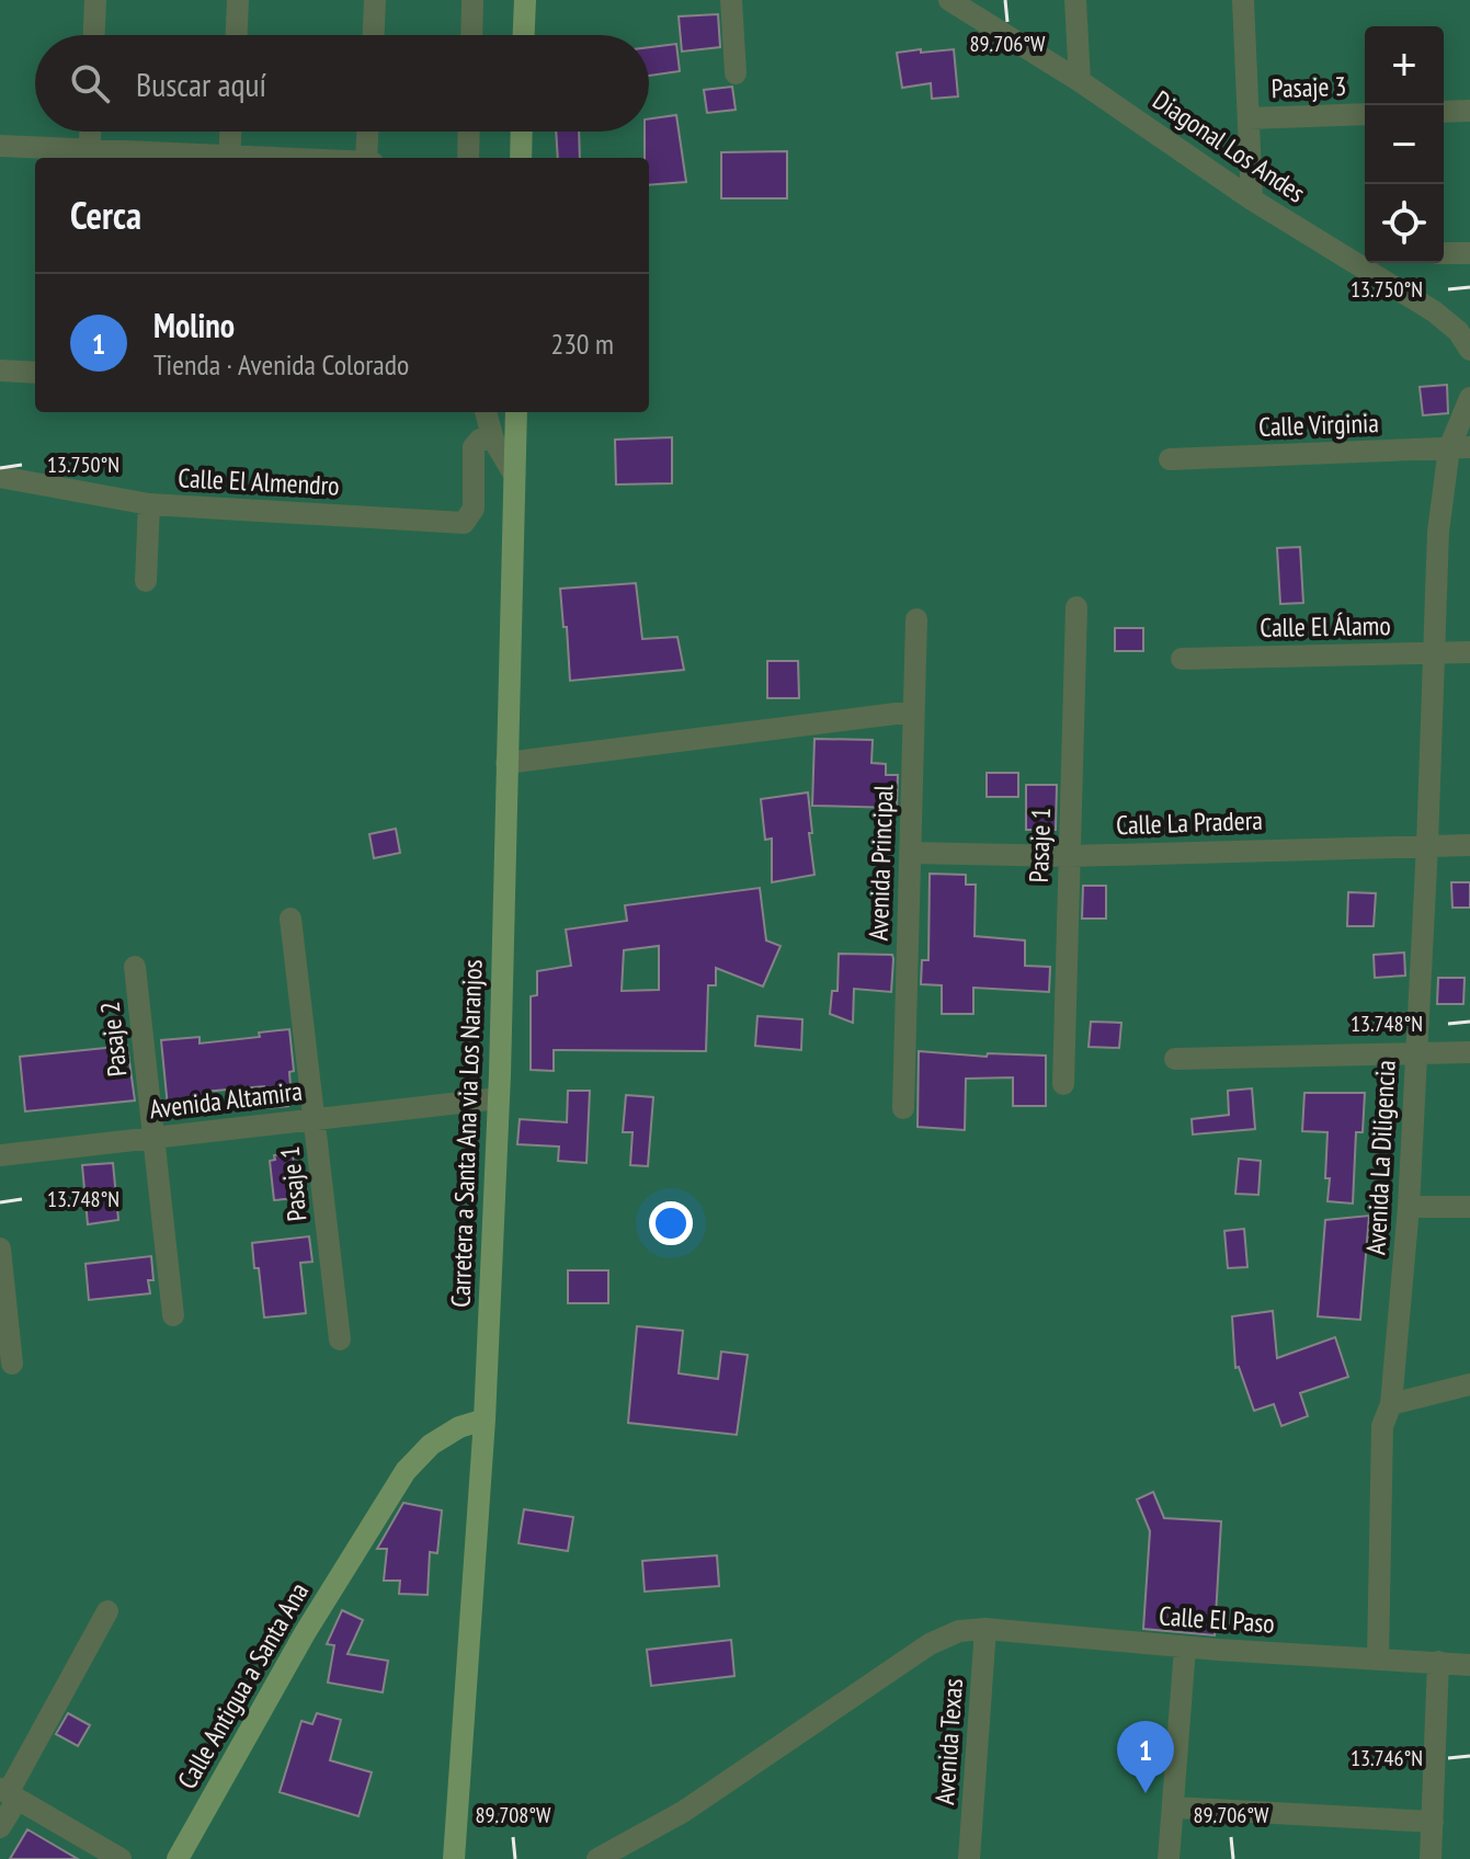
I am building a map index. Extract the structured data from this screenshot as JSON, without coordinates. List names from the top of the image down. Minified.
{"streets":{"main road":["Carretera a Santa Ana via Los Naranjos","Calle Antigua a Santa Ana"],"street":["Pasaje 3","Diagonal Los Andes","Calle Virginia","Calle El Almendro","Calle El Álamo","Calle La Pradera","Pasaje 1","Avenida Principal","Pasaje 2","Avenida Altamira","Avenida La Diligencia","Calle El Paso","Avenida Texas"]},"crossings":[["Calle Virginia","Avenida La Diligencia"],["Calle El Álamo","Avenida La Diligencia"],["Calle La Pradera","Pasaje 1"],["Calle La Pradera","Avenida Principal"],["Calle La Pradera","Avenida La Diligencia"],["Pasaje 1","Avenida Altamira"],["Pasaje 2","Avenida Altamira"],["Avenida Altamira","Carretera a Santa Ana via Los Naranjos"],["Carretera a Santa Ana via Los Naranjos","Calle Antigua a Santa Ana"],["Avenida La Diligencia","Calle El Paso"],["Calle El Paso","Avenida Texas"]],"page":{"map_buttons":["+","−"],"search":"Buscar aquí","heading":"Cerca","list":[{"mark":"1","name":"Molino","note":"Tienda · Avenida Colorado","value":"230 m"}],"pins":"1"},"coordinates":["89.706°W","13.750°N","13.748°N","13.746°N","89.708°W"]}
